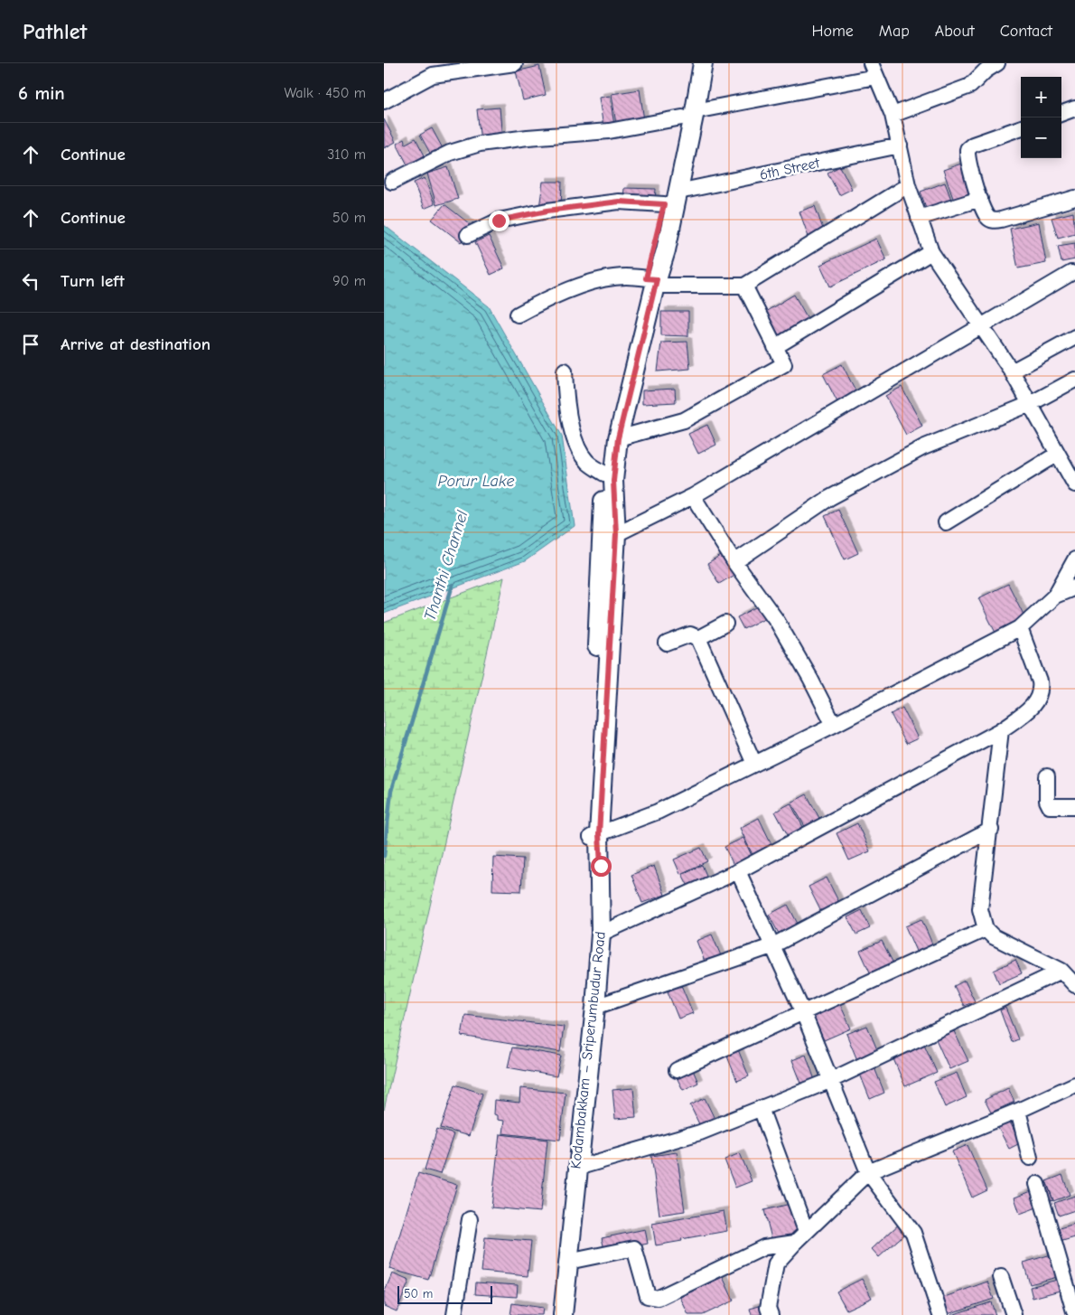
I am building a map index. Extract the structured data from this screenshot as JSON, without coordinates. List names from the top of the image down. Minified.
{"streets":{"main road":["Kodambakkam – Sriperumbudur Road"],"street":["6th Street"]},"crossings":[["6th Street","Kodambakkam – Sriperumbudur Road"]],"water":["Porur Lake","Thanthi Channel"],"scale_bar":"50 m","page":{"header":"Pathlet","nav":["Home","Map","About","Contact"],"heading":["6 min","Walk · 450 m"],"map_buttons":["+","−"],"list":[["Continue","310 m"],["Continue","50 m"],["Turn left","90 m"],"Arrive at destination"],"scale":"50 m"}}
